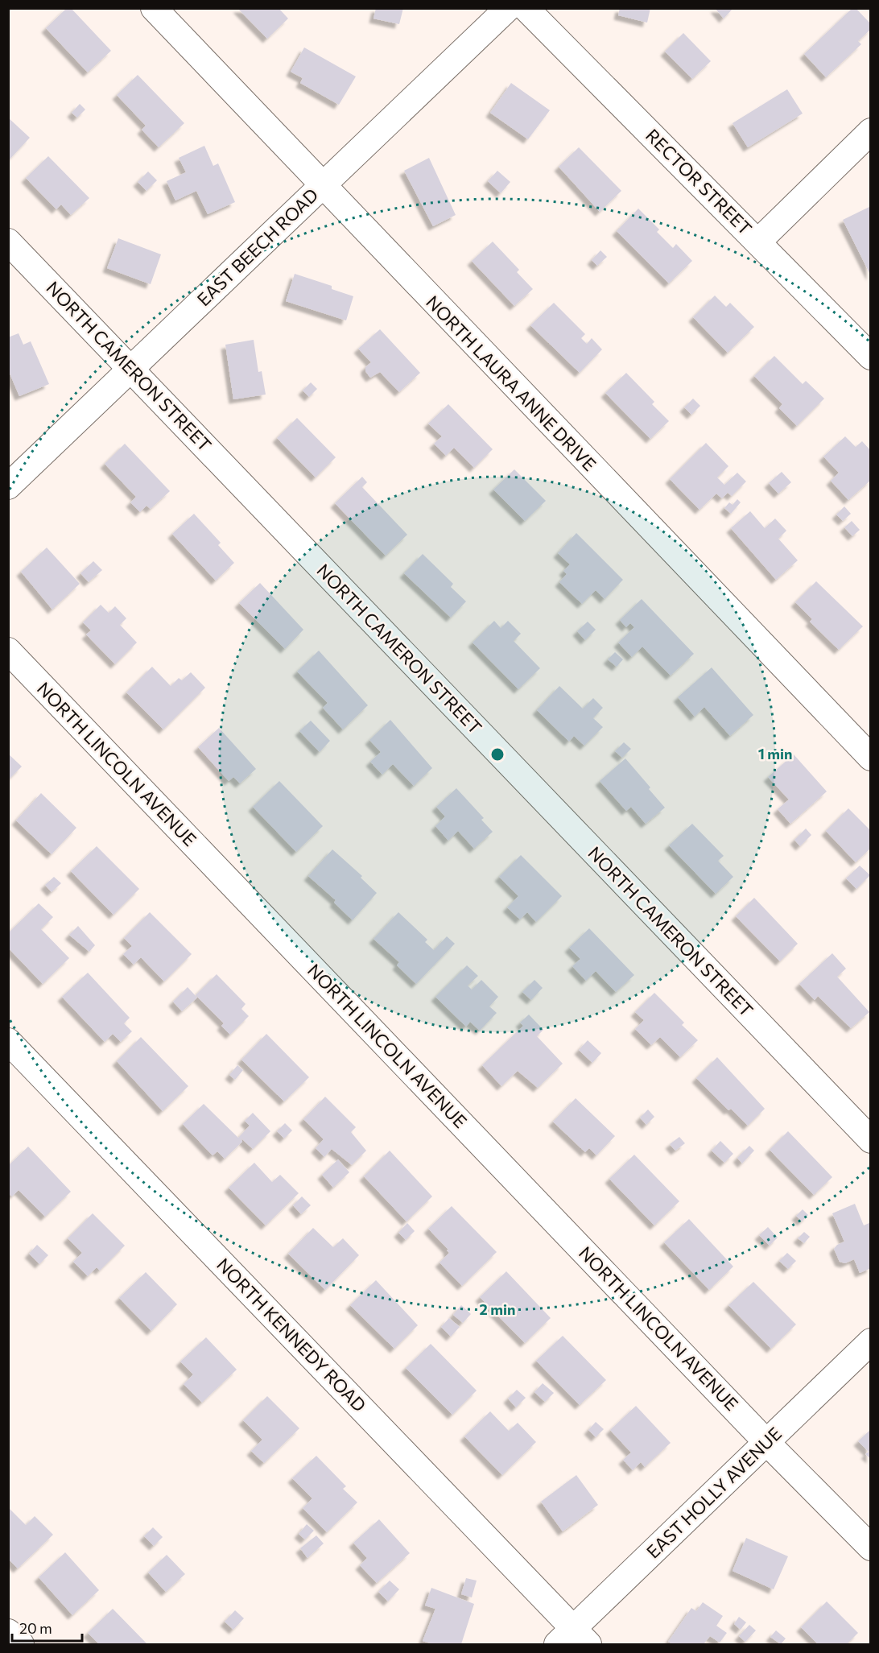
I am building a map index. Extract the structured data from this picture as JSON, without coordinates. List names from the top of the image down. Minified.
{"streets":{"street":["RECTOR STREET","EAST BEECH ROAD","NORTH CAMERON STREET","NORTH LAURA ANNE DRIVE","NORTH LINCOLN AVENUE","NORTH KENNEDY ROAD","EAST HOLLY AVENUE"]},"crossings":[["EAST BEECH ROAD","NORTH CAMERON STREET"],["EAST BEECH ROAD","NORTH LAURA ANNE DRIVE"],["NORTH LINCOLN AVENUE","EAST HOLLY AVENUE"],["NORTH KENNEDY ROAD","EAST HOLLY AVENUE"]],"scale_bar":"20 m","rings":["1 min","2 min"]}
